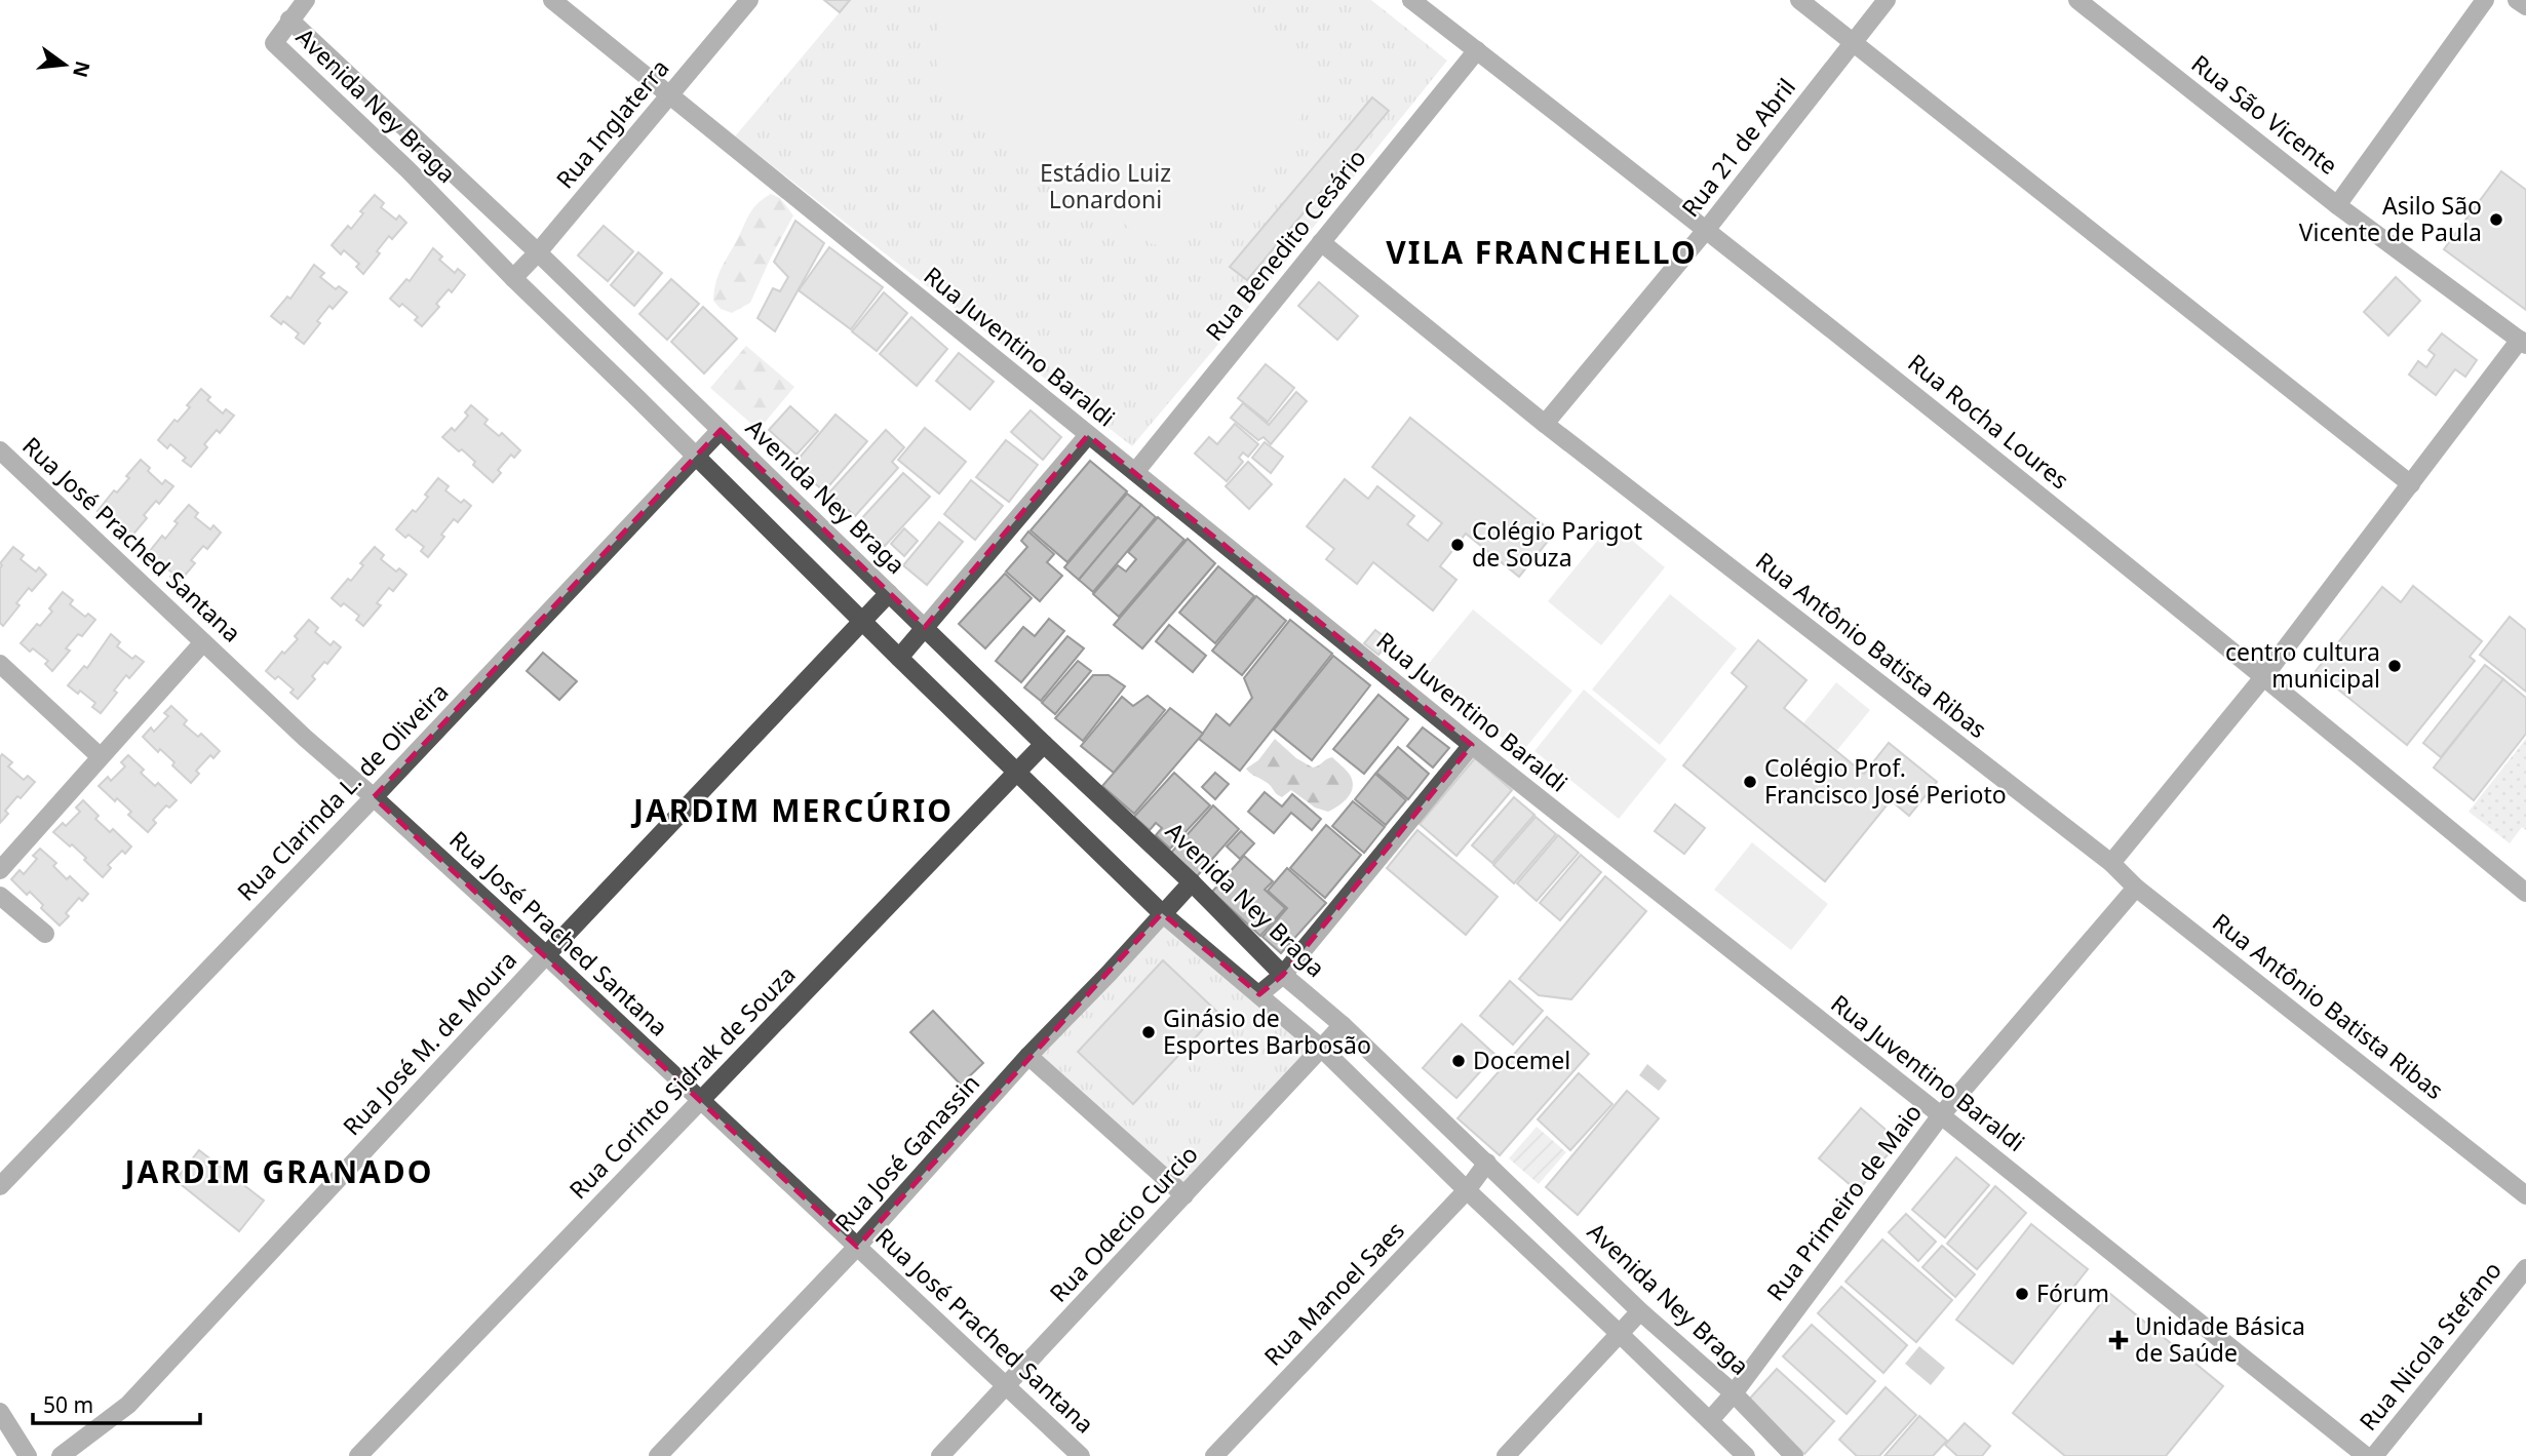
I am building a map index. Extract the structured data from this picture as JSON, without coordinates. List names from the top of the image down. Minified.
{"streets":{"street":["Avenida Ney Braga","Rua São Vicente","Rua Inglaterra","Rua 21 de Abril","Rua Benedito Cesário","Rua Juventino Baraldi","Rua Rocha Loures","Rua José Prached Santana","Rua Antônio Batista Ribas","Rua Clarinda L. de Oliveira","Rua José M. de Moura","Rua Corinto Sidrak de Souza","Rua José Ganassin","Rua Primeiro de Maio","Rua Odecio Curcio","Rua Manoel Saes","Rua Nicola Stefano"]},"crossings":[["Avenida Ney Braga","Rua Inglaterra"],["Avenida Ney Braga","Rua Clarinda L. de Oliveira"],["Avenida Ney Braga","Rua José M. de Moura"],["Avenida Ney Braga","Rua Corinto Sidrak de Souza"],["Avenida Ney Braga","Rua José Ganassin"],["Avenida Ney Braga","Rua Primeiro de Maio"],["Avenida Ney Braga","Rua Odecio Curcio"],["Avenida Ney Braga","Rua Manoel Saes"],["Rua Inglaterra","Rua Juventino Baraldi"],["Rua 21 de Abril","Rua Rocha Loures"],["Rua 21 de Abril","Rua Antônio Batista Ribas"],["Rua Benedito Cesário","Rua Juventino Baraldi"],["Rua Benedito Cesário","Rua Rocha Loures"],["Rua Benedito Cesário","Rua Antônio Batista Ribas"],["Rua Juventino Baraldi","Rua Primeiro de Maio"],["Rua José Prached Santana","Rua Clarinda L. de Oliveira"],["Rua José Prached Santana","Rua José M. de Moura"],["Rua José Prached Santana","Rua Corinto Sidrak de Souza"],["Rua José Prached Santana","Rua José Ganassin"],["Rua José Prached Santana","Rua Odecio Curcio"],["Rua Antônio Batista Ribas","Rua Primeiro de Maio"]],"districts":["VILA FRANCHELLO","JARDIM MERCÚRIO","JARDIM GRANADO"],"parks":["Estádio Luiz Lonardoni"],"places":{"other":["Asilo São Vicente de Paula","Colégio Parigot de Souza","centro cultura municipal","Colégio Prof. Francisco José Perioto","Ginásio de Esportes Barbosão","Docemel","Fórum"],"health":["Unidade Básica de Saúde"]},"scale_bar":"50 m","north":"right"}
